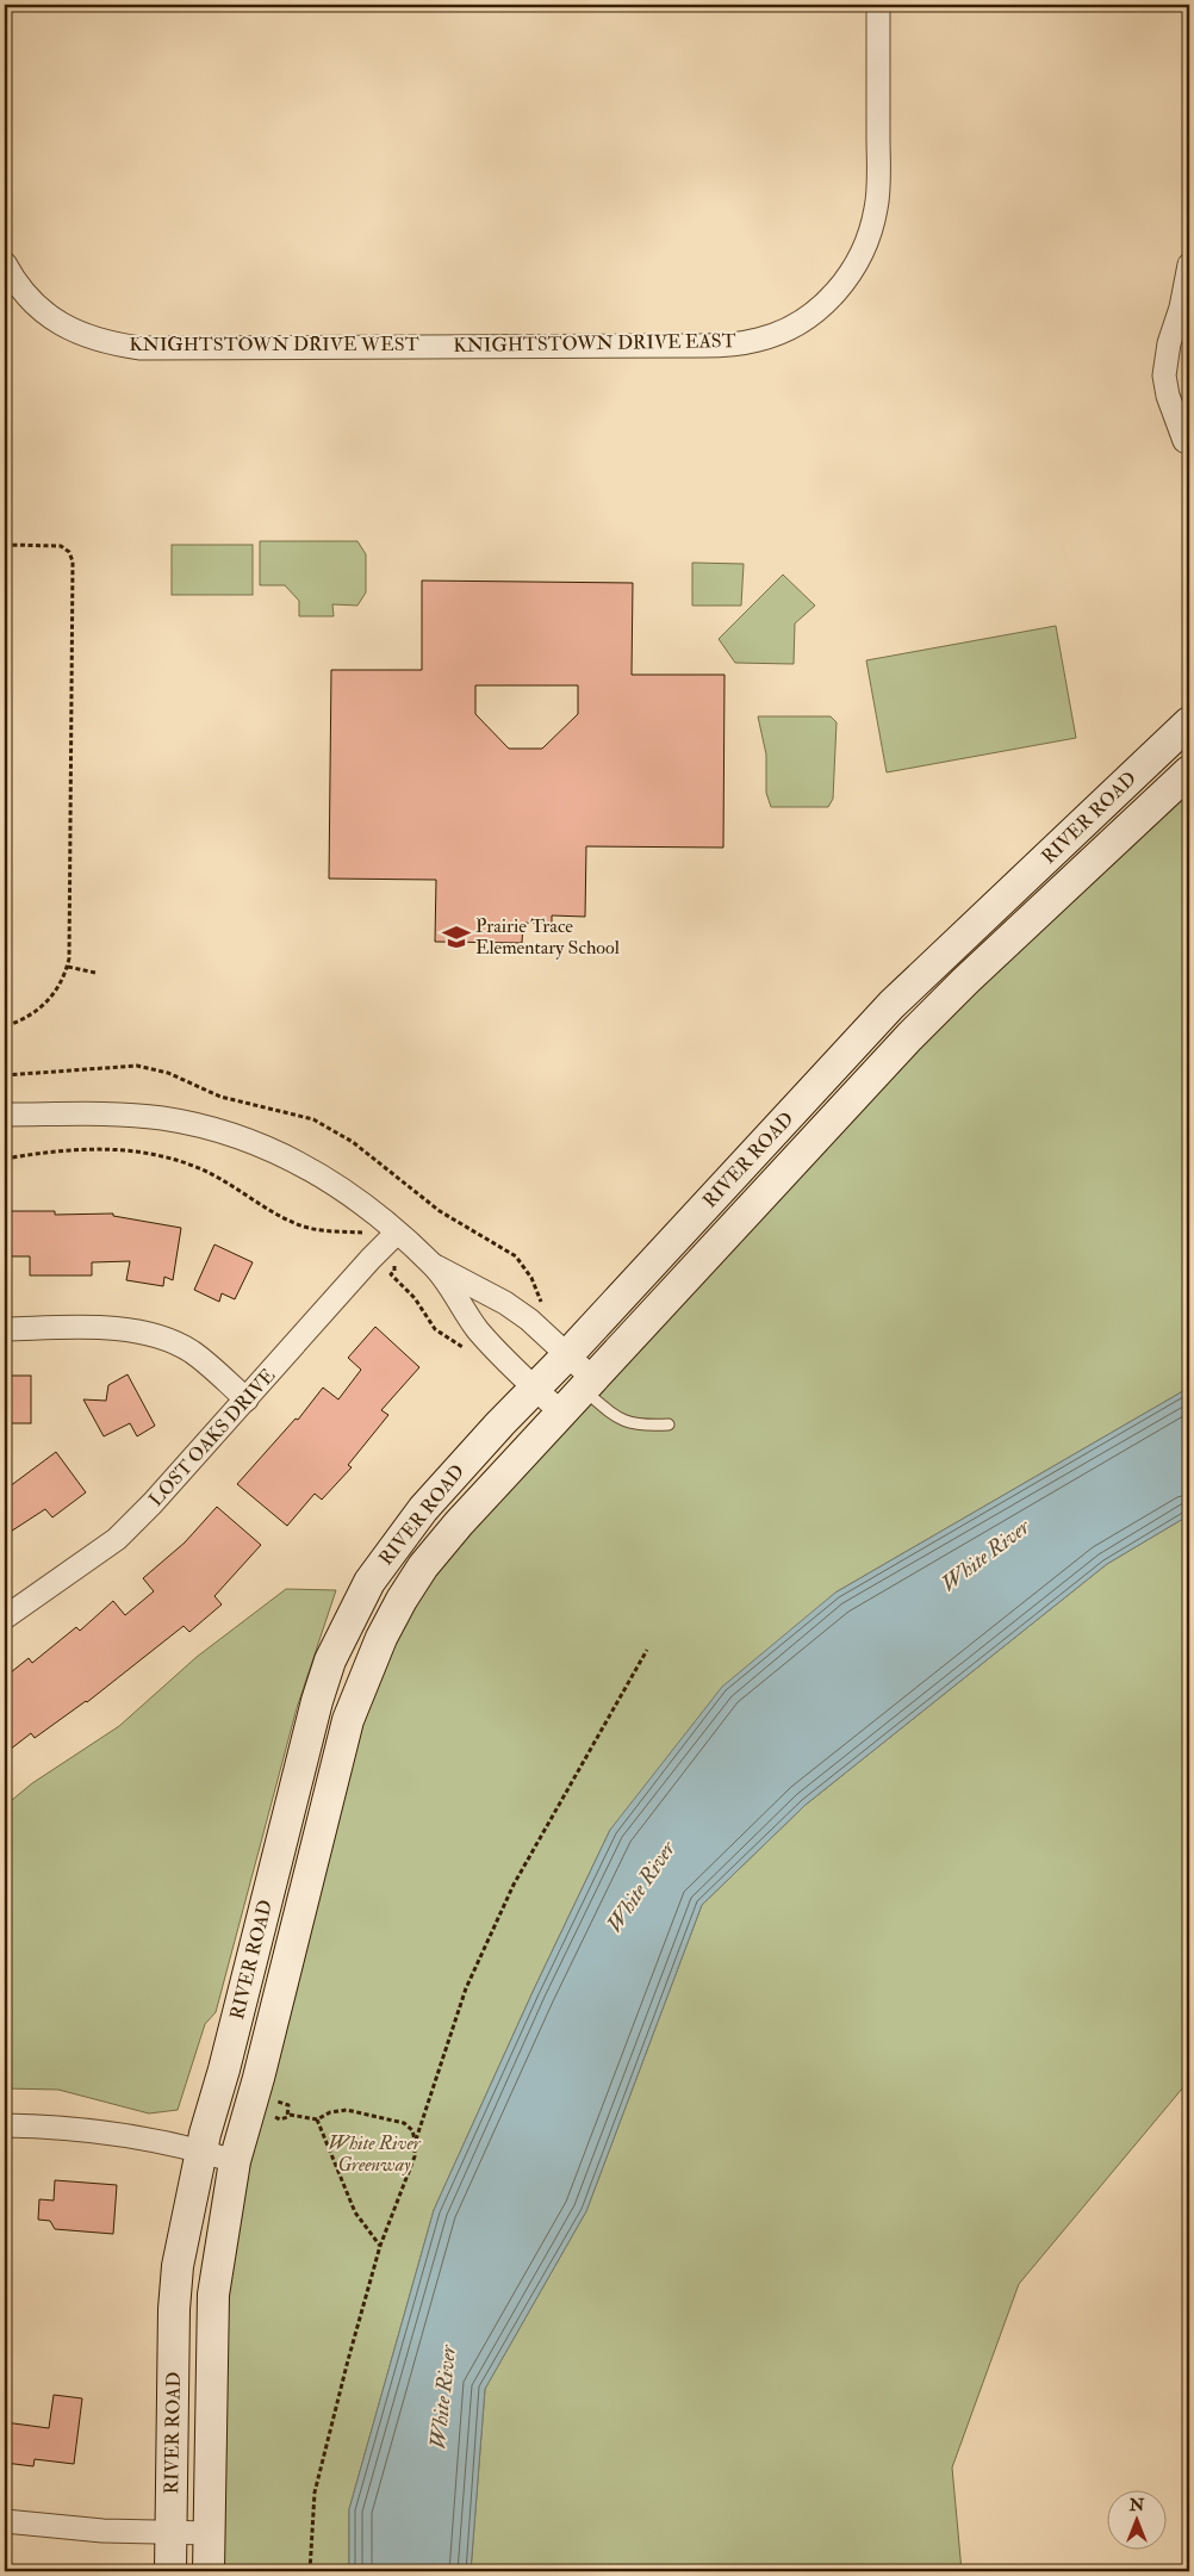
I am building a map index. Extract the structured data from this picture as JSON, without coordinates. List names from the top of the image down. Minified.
{"streets":{"main road":["RIVER ROAD"],"street":["KNIGHTSTOWN DRIVE EAST","KNIGHTSTOWN DRIVE WEST","LOST OAKS DRIVE"]},"crossings":[["KNIGHTSTOWN DRIVE EAST","KNIGHTSTOWN DRIVE WEST"]],"water":["White River"],"parks":["White River Greenway"],"places":{"school or university":["Prairie Trace Elementary School"]},"north":"top"}
